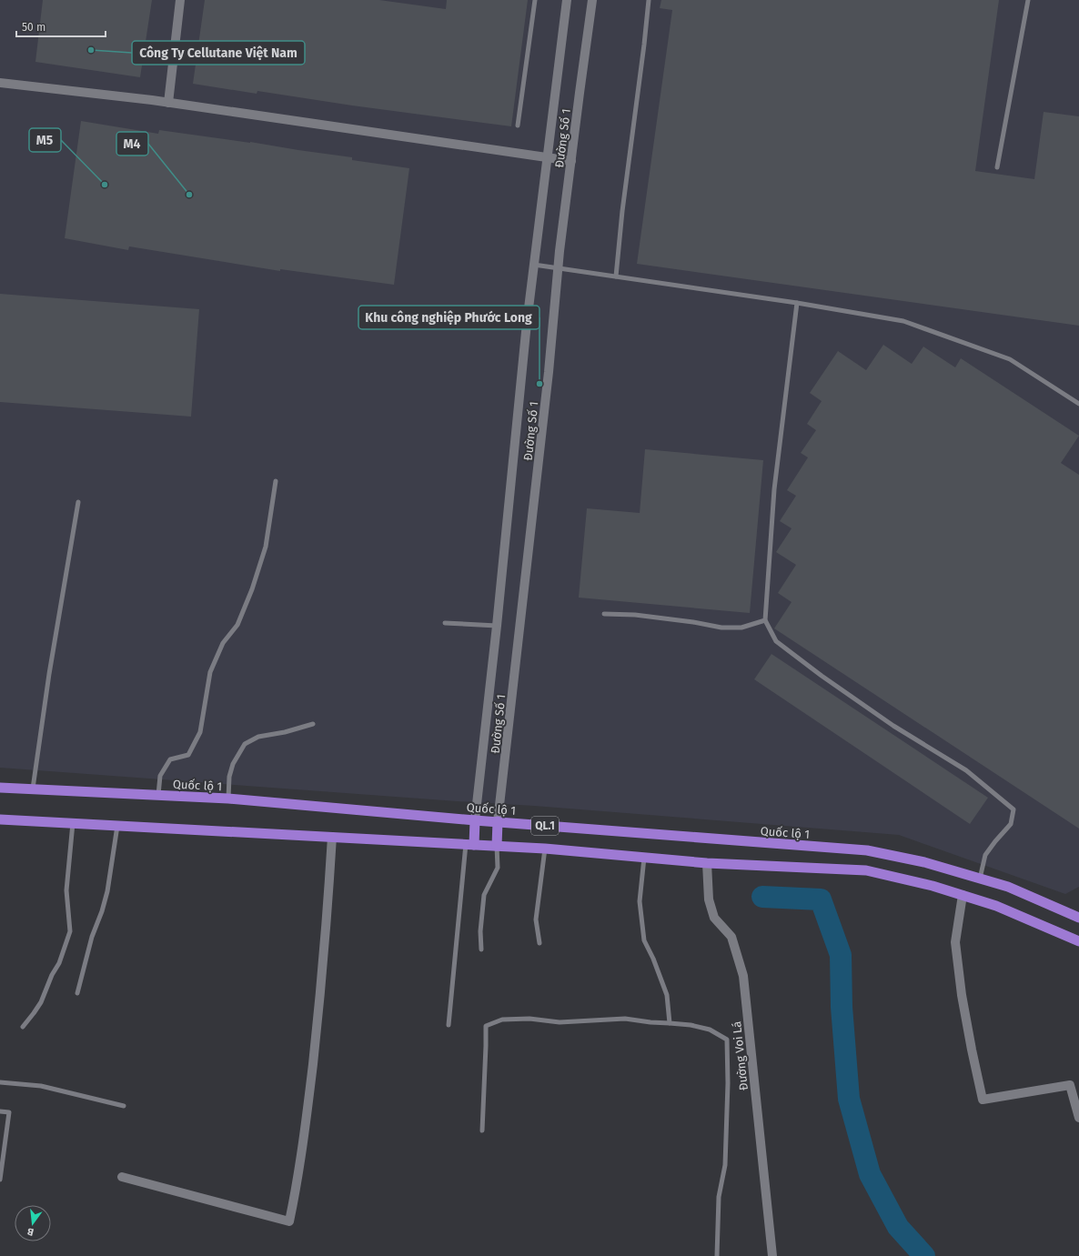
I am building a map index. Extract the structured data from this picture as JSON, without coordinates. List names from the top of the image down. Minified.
{"streets":{"highway":["Quốc lộ 1","QL.1"],"street":["Đường Số 1","Đường Voi Lá"]},"crossings":[["Đường Số 1","Quốc lộ 1"],["QL.1","Đường Voi Lá"]],"places":["Công Ty Cellutane Việt Nam","M5","M4","Khu công nghiệp Phước Long"],"scale_bar":"50 m","north":"bottom"}
